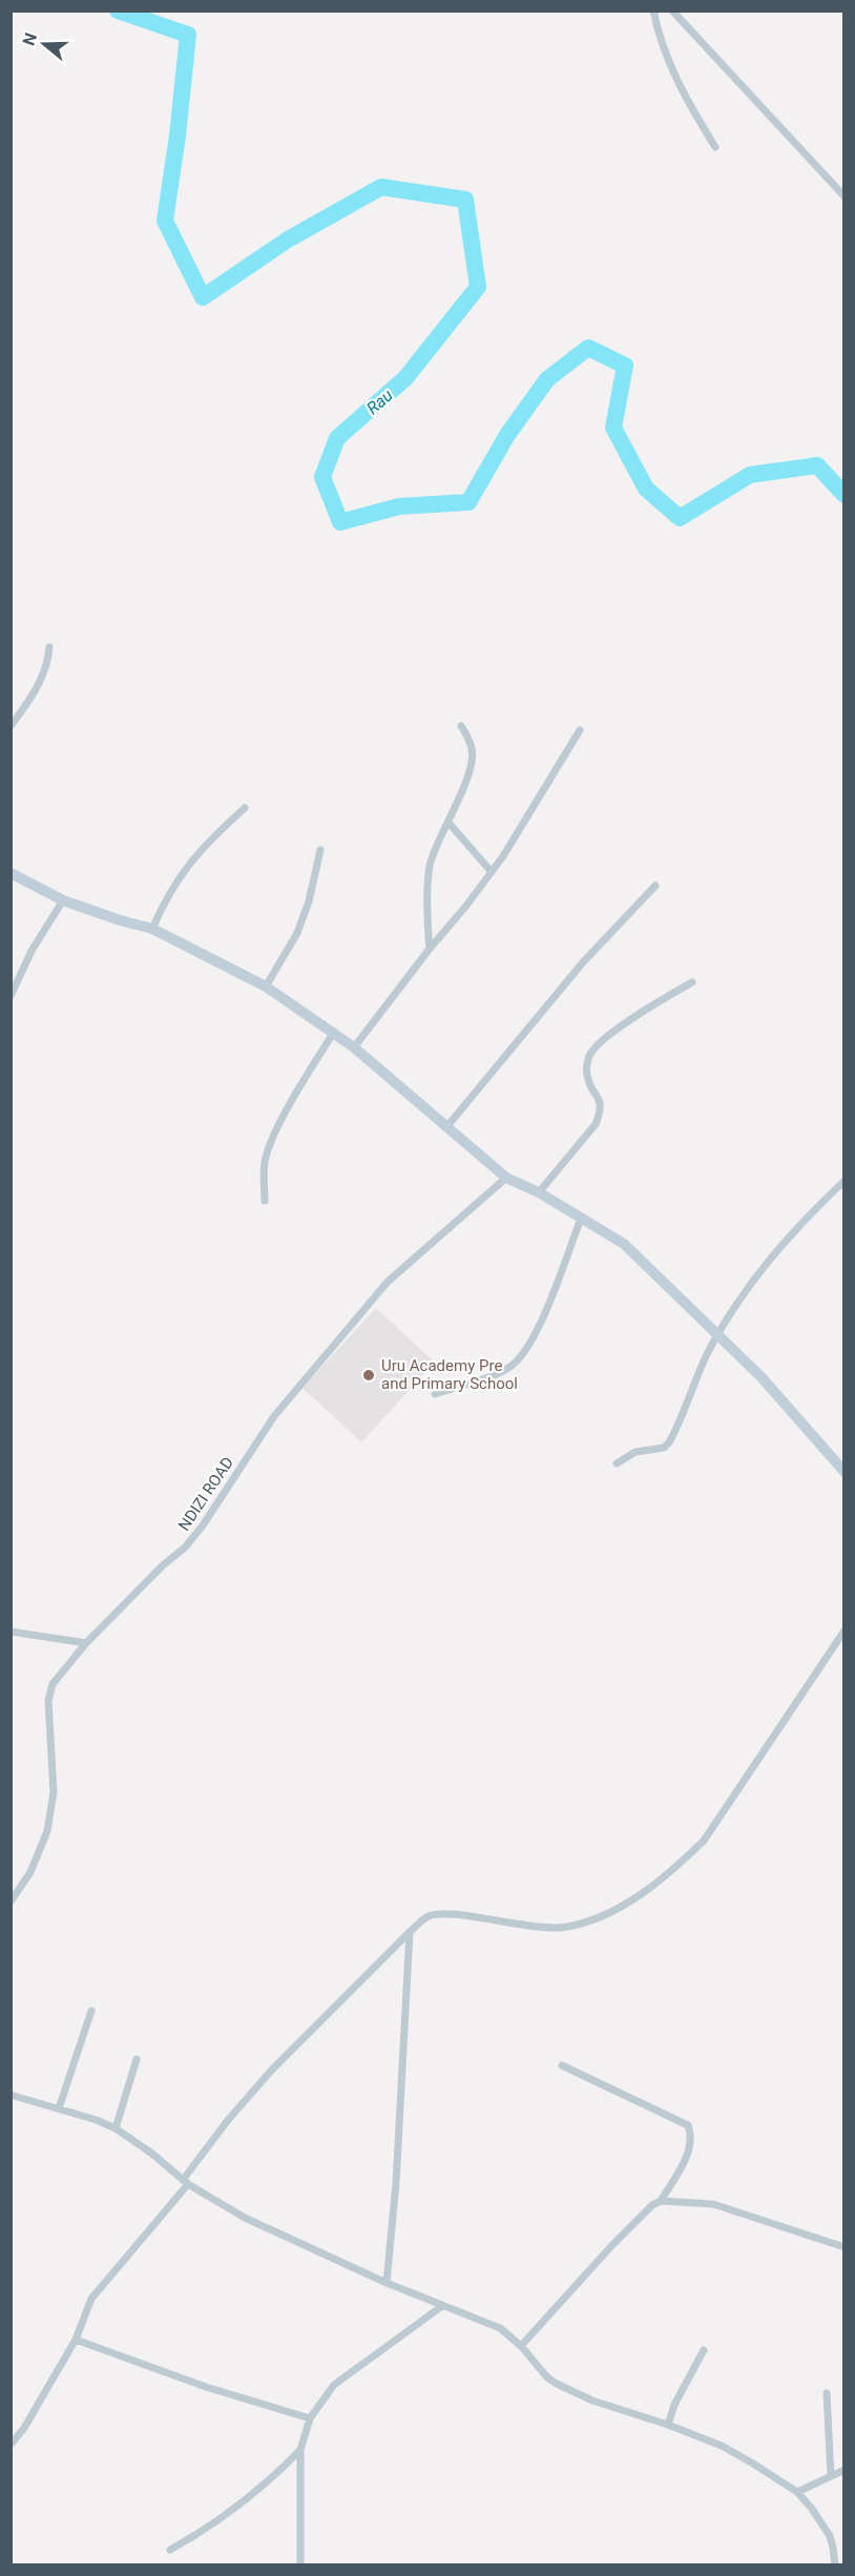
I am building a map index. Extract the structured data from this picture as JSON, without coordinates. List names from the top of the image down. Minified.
{"streets":{"street":["NDIZI ROAD"]},"water":["Rau"],"places":["Uru Academy Pre and Primary School"],"north":"left"}
